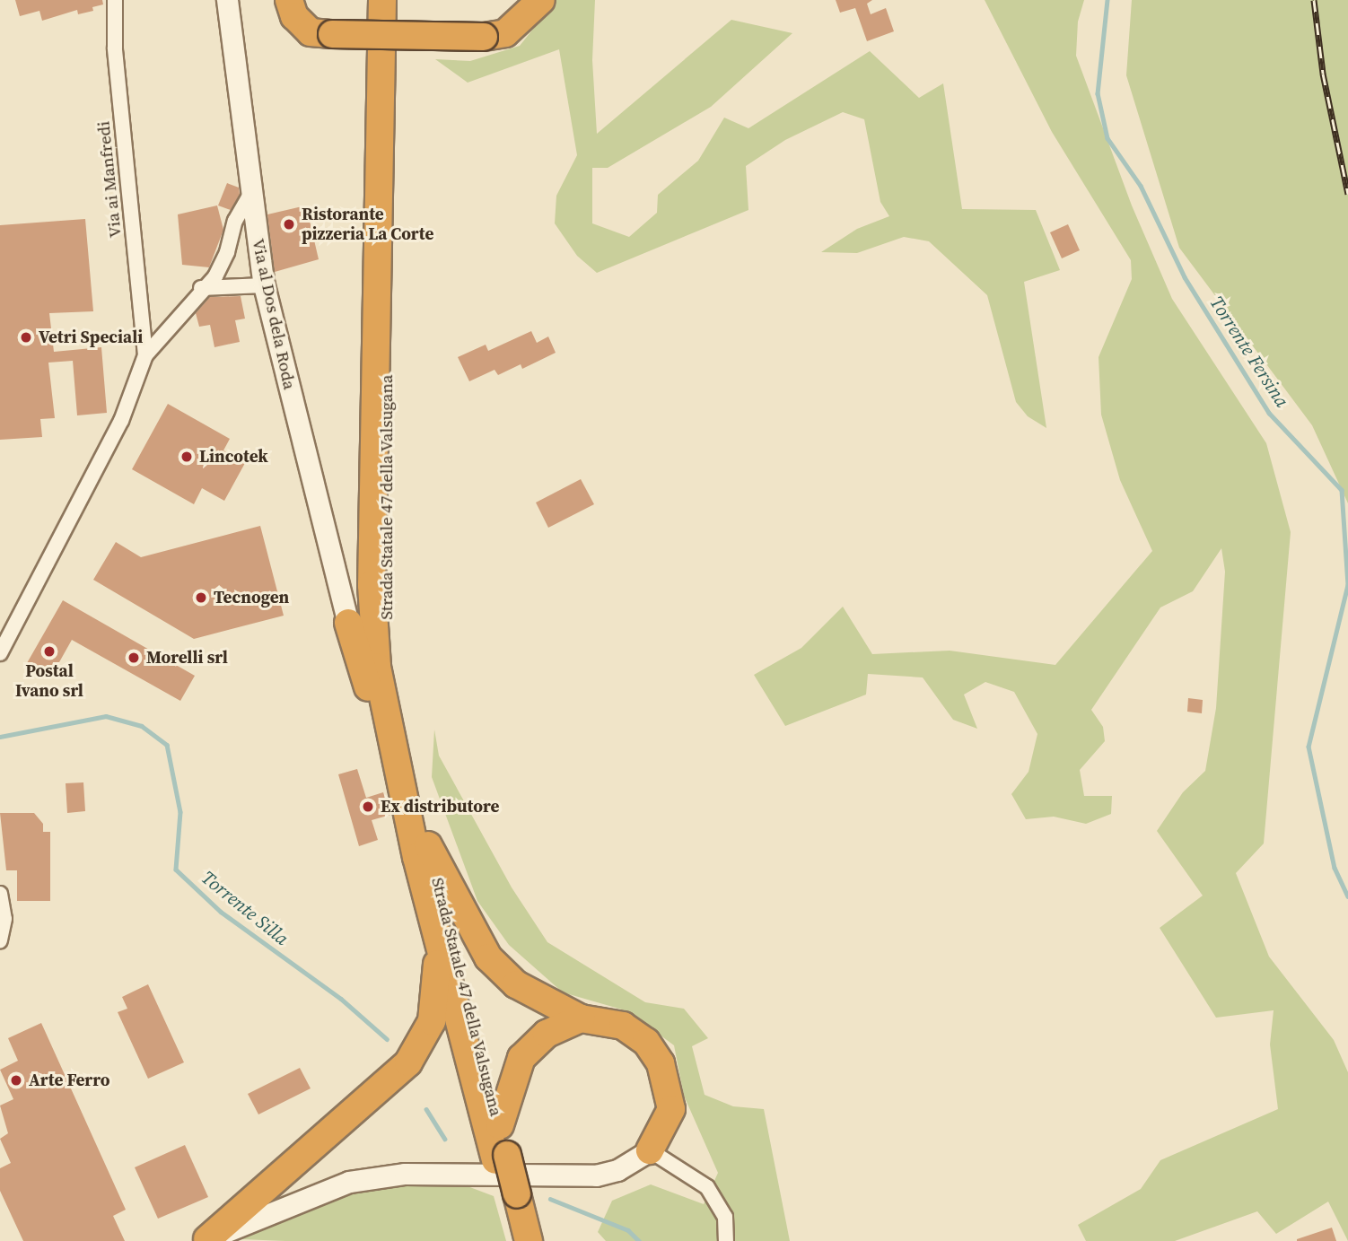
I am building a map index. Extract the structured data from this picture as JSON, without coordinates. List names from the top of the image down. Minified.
{"streets":{"highway":["Strada Statale 47 della Valsugana"],"main road":["Via al Dos dela Roda"],"street":["Via ai Manfredi"]},"crossings":[["Via ai Manfredi","Via al Dos dela Roda"]],"water":["Torrente Fersina","Torrente Silla"],"places":["Ristorante pizzeria La Corte","Vetri Speciali","Lincotek","Tecnogen","Postal Ivano srl","Morelli srl","Ex distributore","Arte Ferro"]}
